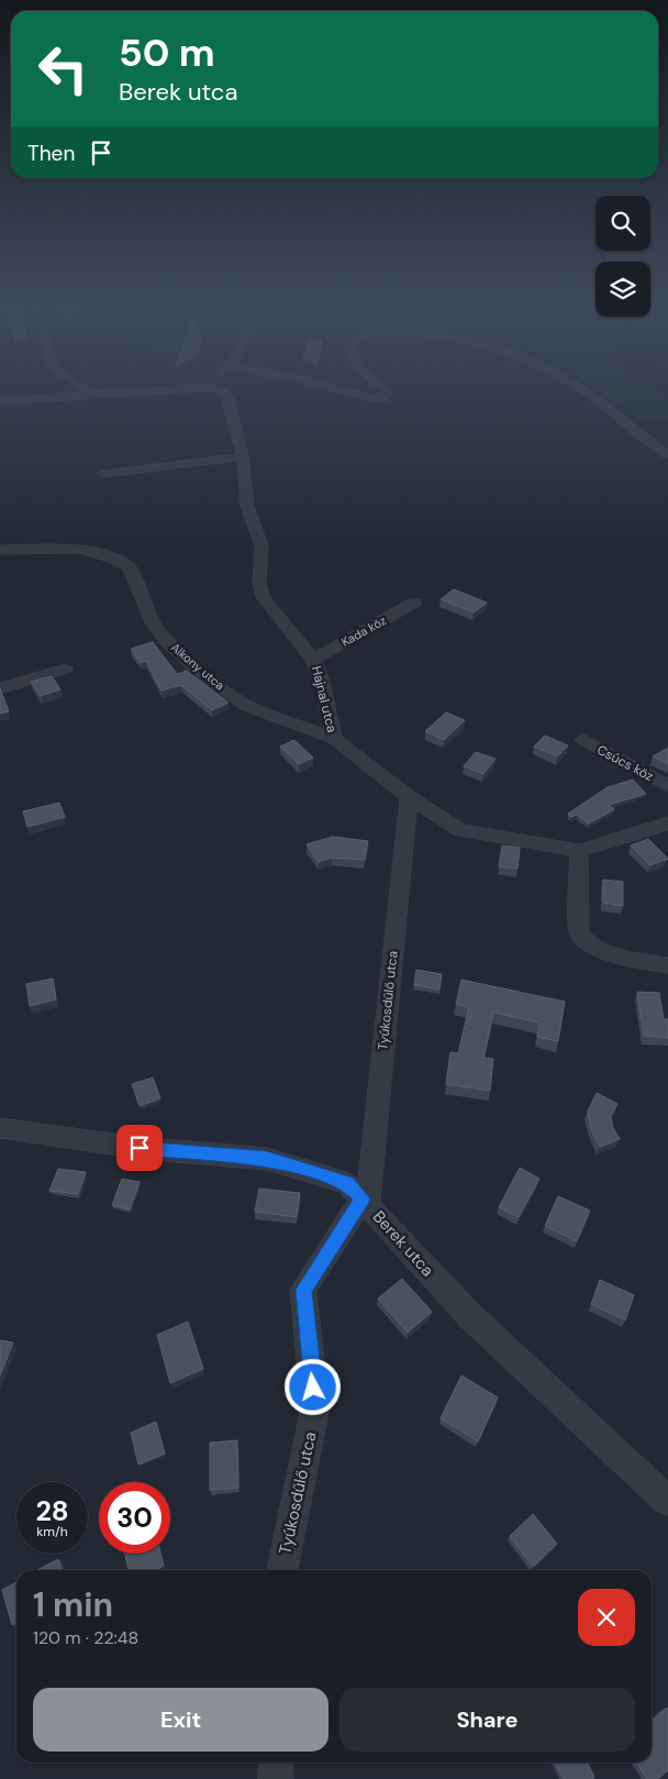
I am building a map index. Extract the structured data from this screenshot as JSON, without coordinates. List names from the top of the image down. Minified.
{"streets":{"street":["Kada köz","Alkony utca","Hajnal utca","Csúcs köz","Tyúkosdűlő utca","Berek utca"]},"crossings":[["Kada köz","Hajnal utca"],["Alkony utca","Hajnal utca"],["Hajnal utca","Tyúkosdűlő utca"],["Tyúkosdűlő utca","Berek utca"]],"page":{"turn":["50 m","Berek utca"],"then":"Then","speed":"28 km/h","limit":"30","heading":["1 min","120 m · 22:48"],"buttons":["Exit","Share"]}}
